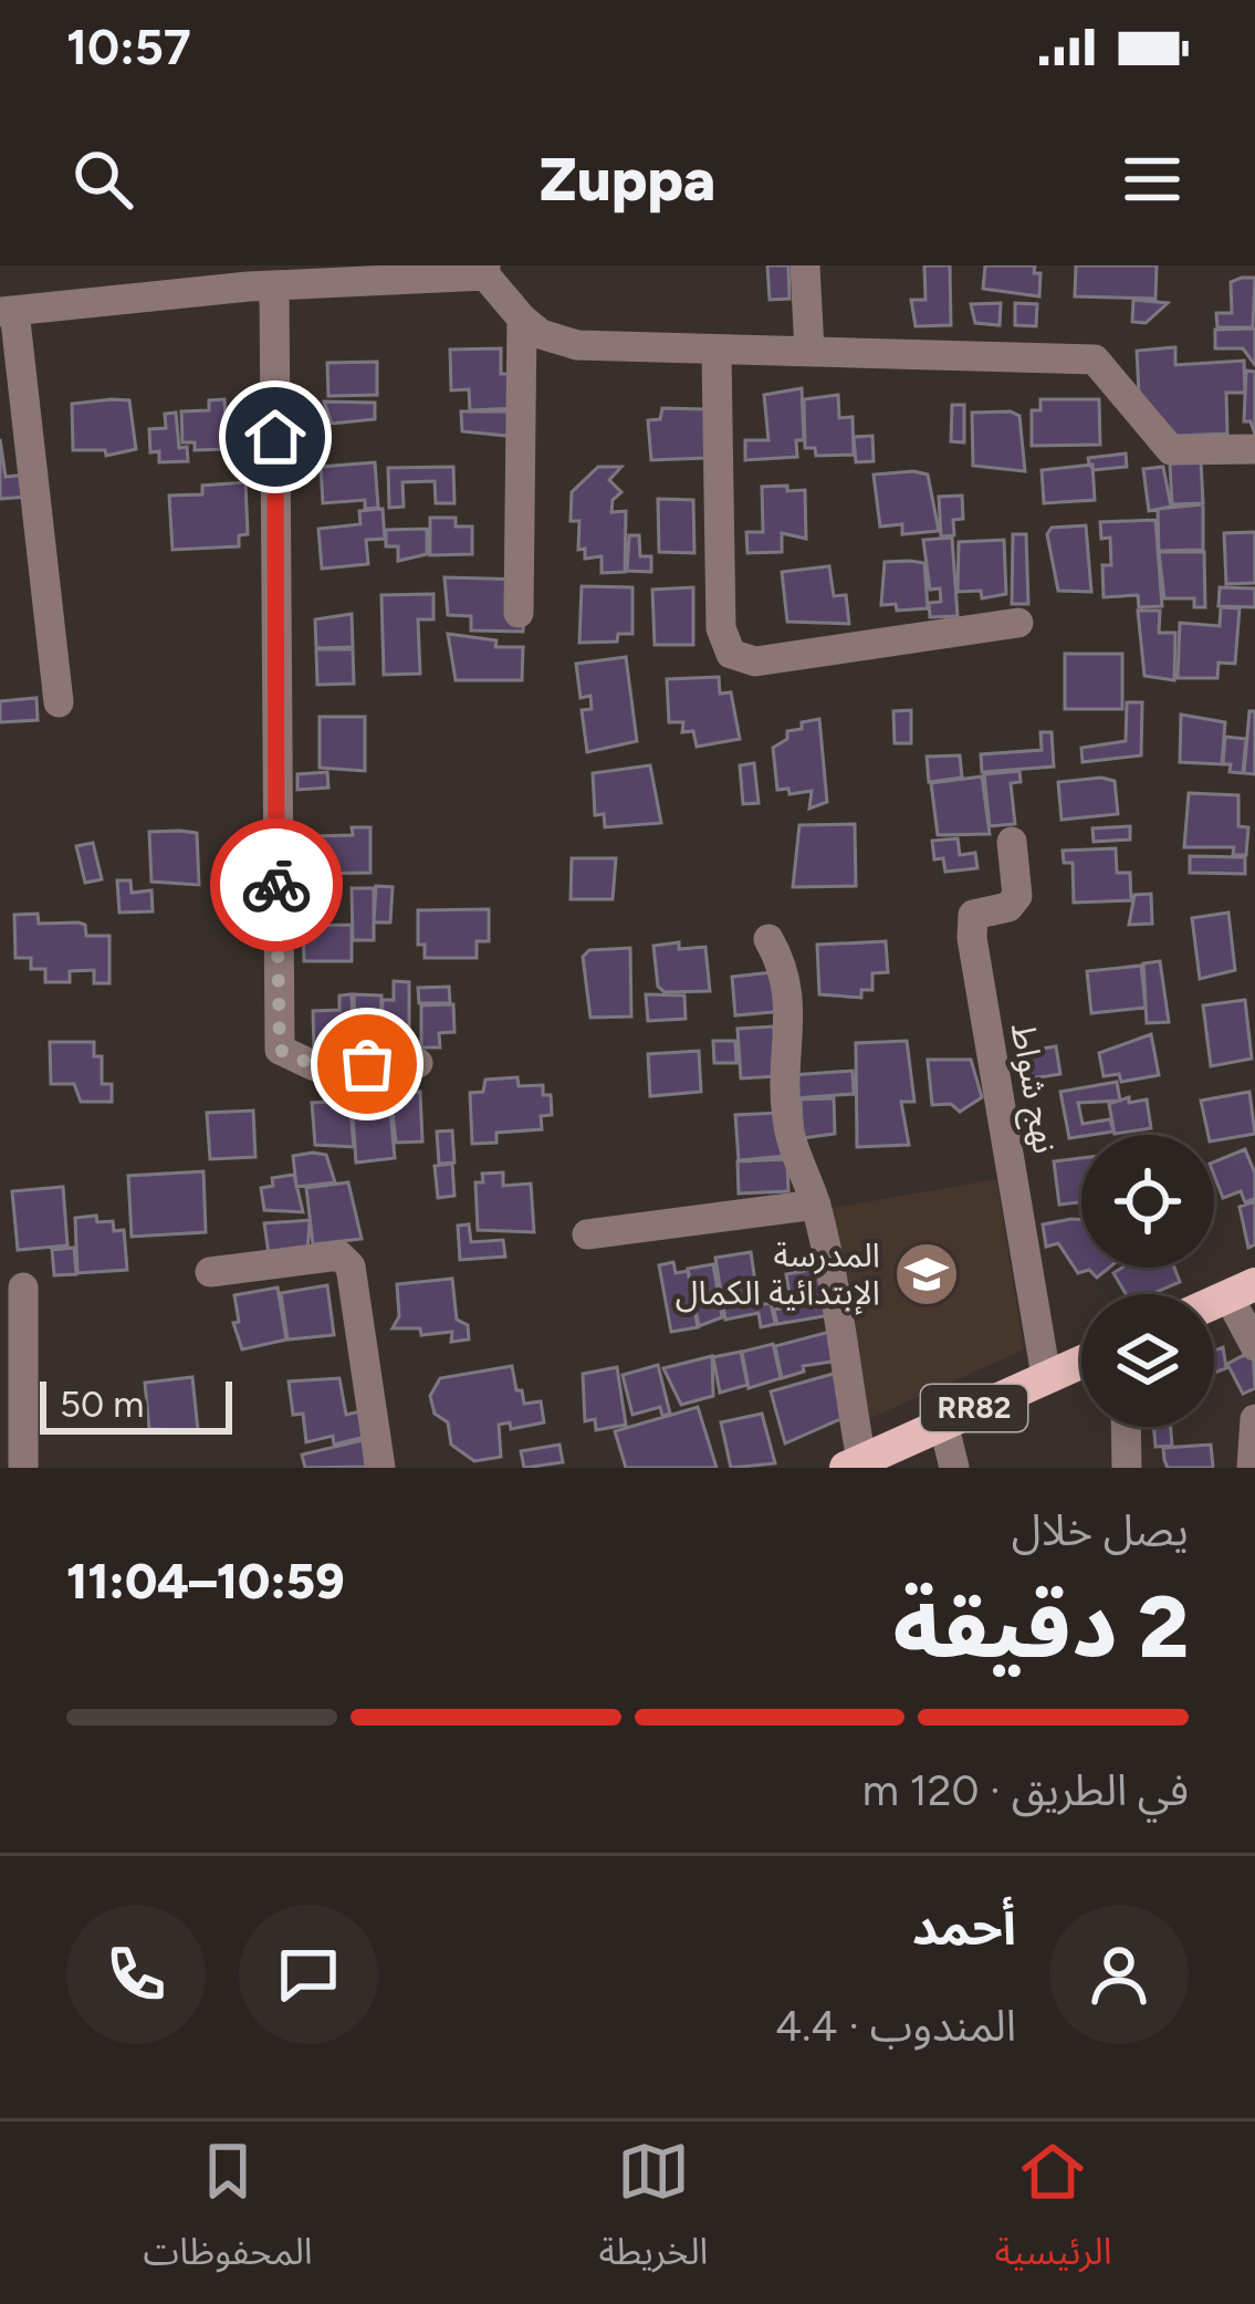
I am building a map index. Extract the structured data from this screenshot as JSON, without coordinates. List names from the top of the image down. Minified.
{"streets":{"main road":["RR82"],"street":["نهج شواط"]},"crossings":[["نهج شواط","RR82"]],"places":{"school or university":["المدرسة الإبتدائية الكمال"]},"scale_bar":"50 m","page":{"status":"10:57","header":"Zuppa","scale":"50 m","heading":["2 دقيقة","يصل خلال","10:59–11:04"],"panel":["أحمد","المندوب · 4.4"],"bar":"في الطريق · 120 m","tabs":["الرئيسية","الخريطة","المحفوظات"]}}
